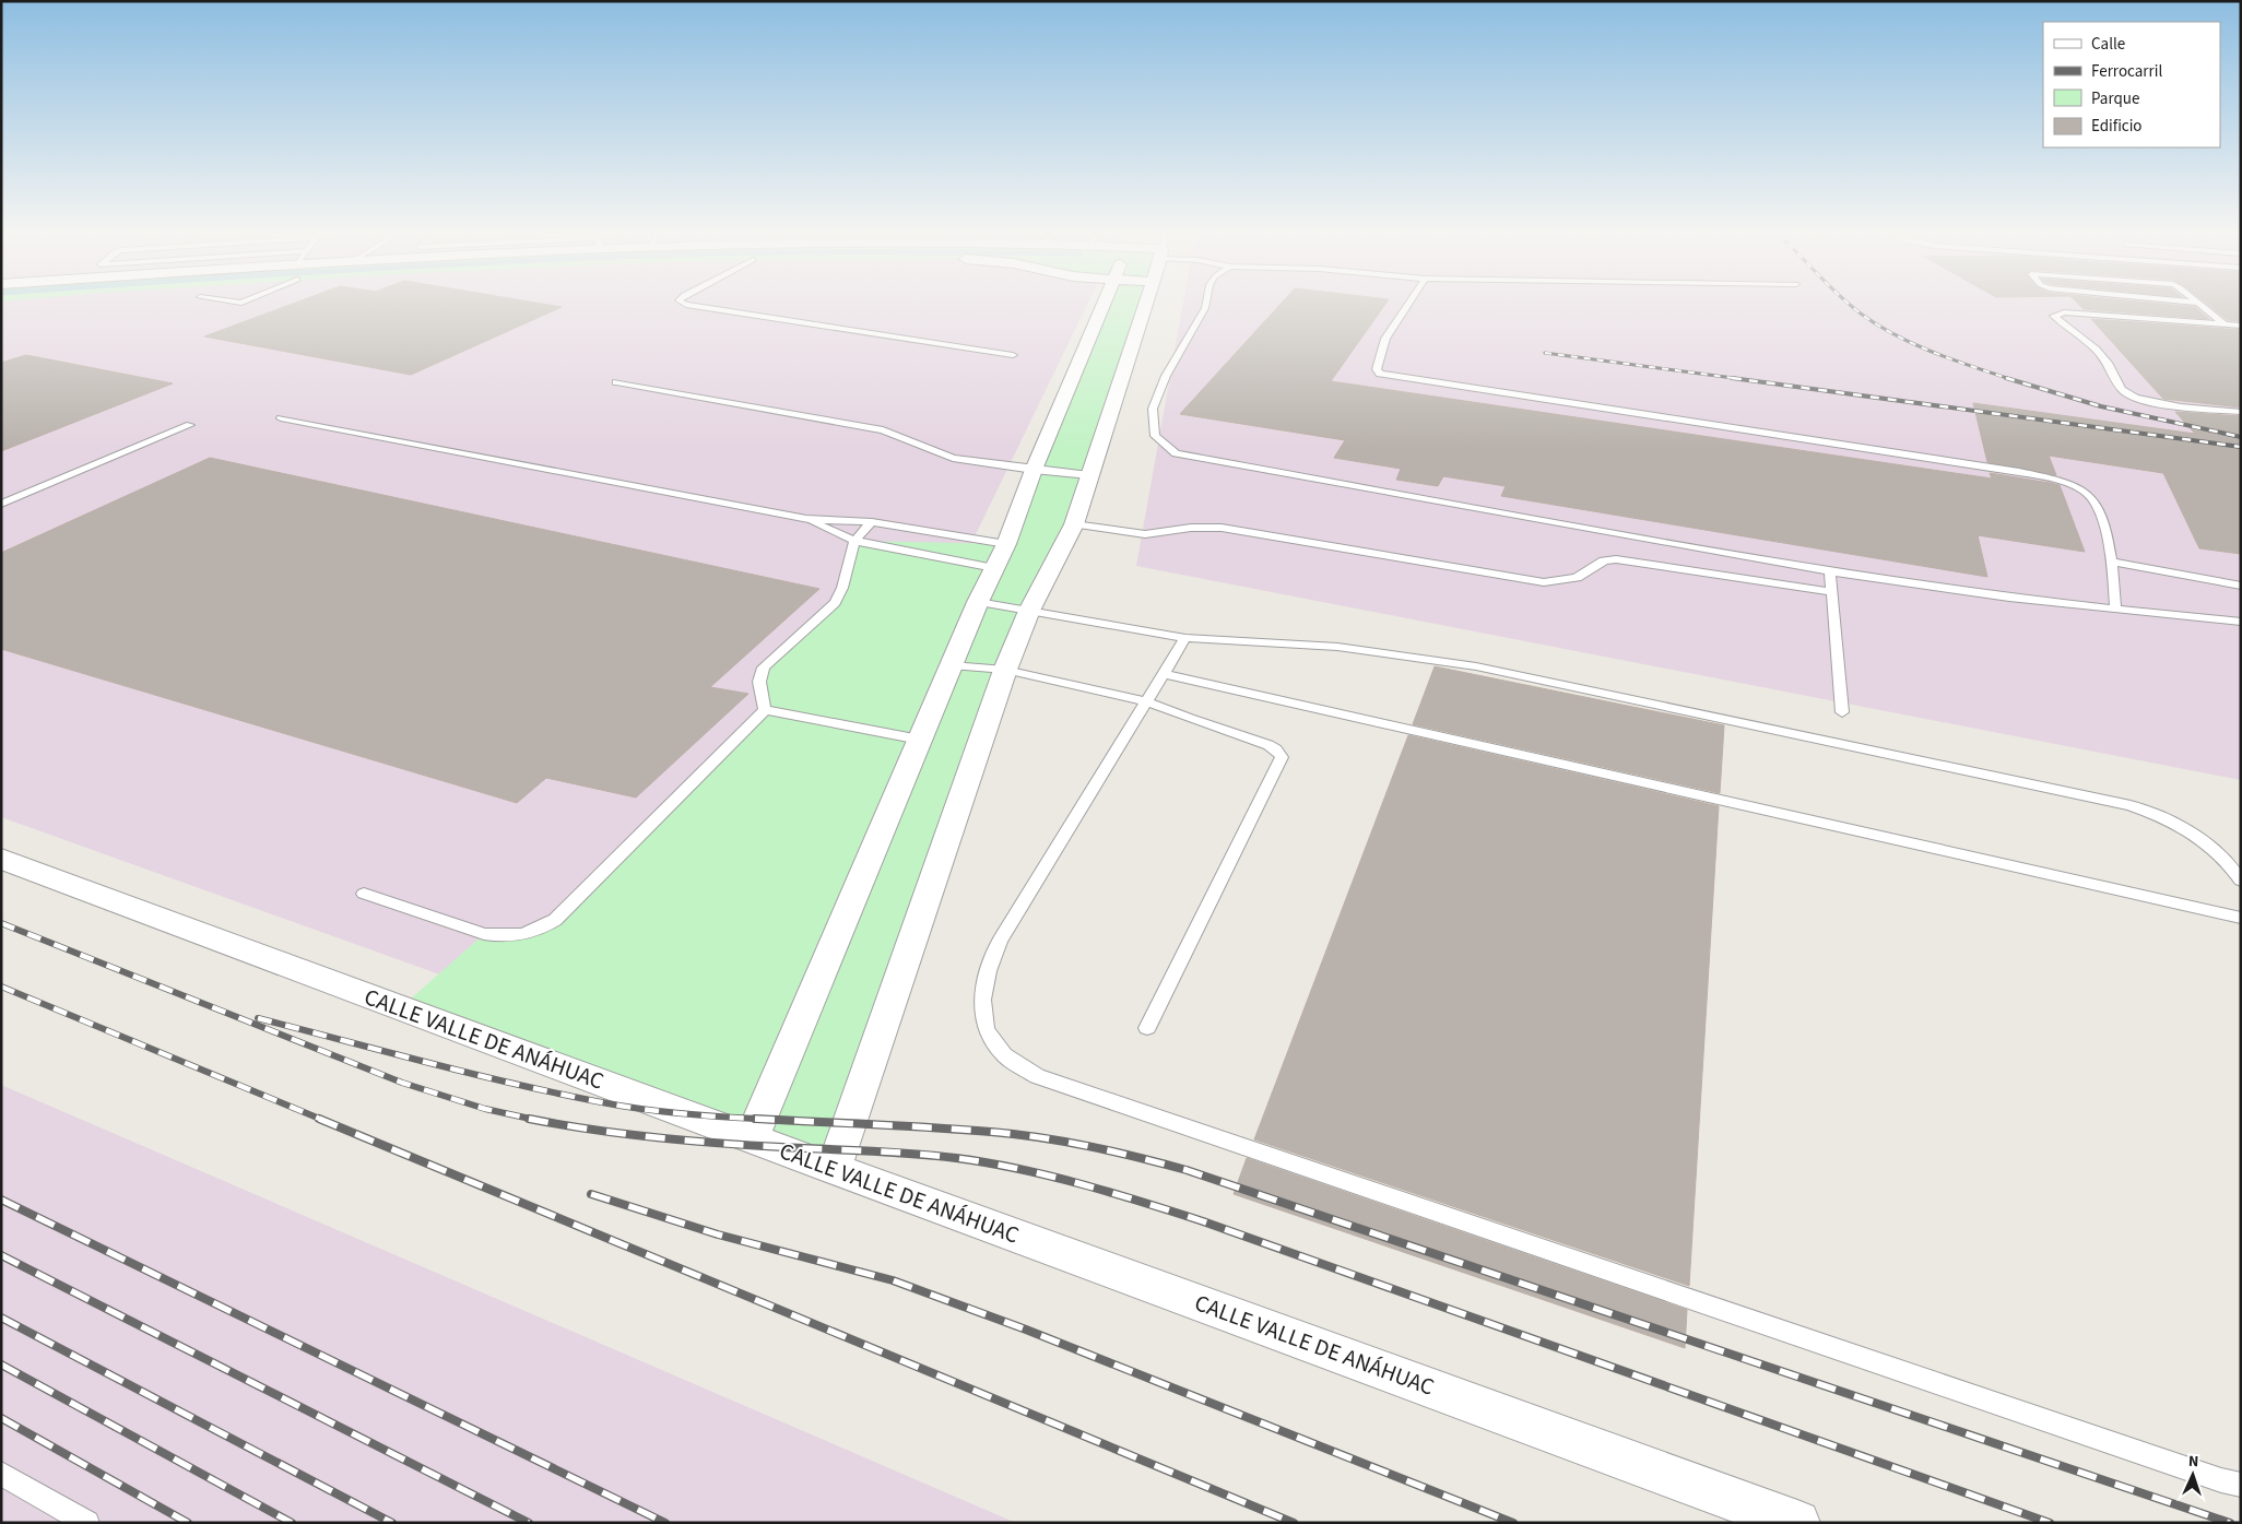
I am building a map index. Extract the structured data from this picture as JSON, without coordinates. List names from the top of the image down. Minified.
{"streets":{"street":["CALLE VALLE DE ANÁHUAC"]},"legend":["Calle","Ferrocarril","Parque","Edificio"],"north":"top"}
